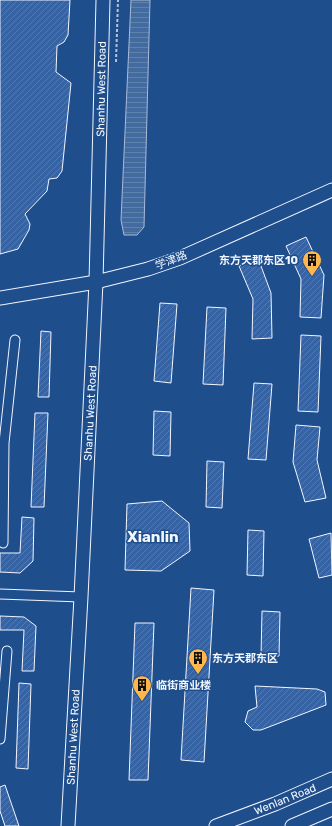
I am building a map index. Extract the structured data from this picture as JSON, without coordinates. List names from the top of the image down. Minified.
{"streets":{"street":["Shanhu West Road","学津路","Wenlan Road"]},"crossings":[["Shanhu West Road","学津路"]],"districts":["Xianlin"],"places":{"building":["东方天郡东区10","东方天郡东区","临街商业楼"]}}
